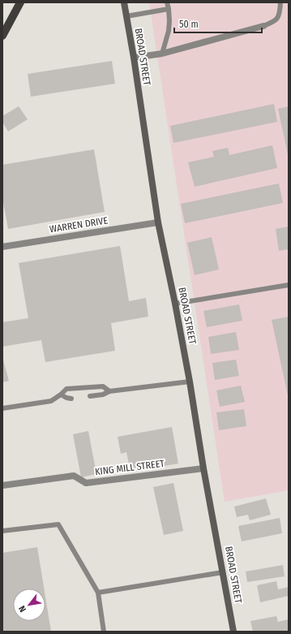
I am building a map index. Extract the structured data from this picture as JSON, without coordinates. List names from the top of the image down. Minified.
{"streets":{"main road":["BROAD STREET"],"street":["WARREN DRIVE","KING MILL STREET"]},"crossings":[["BROAD STREET","WARREN DRIVE"],["BROAD STREET","KING MILL STREET"]],"scale_bar":"50 m","north":"bottom left"}
